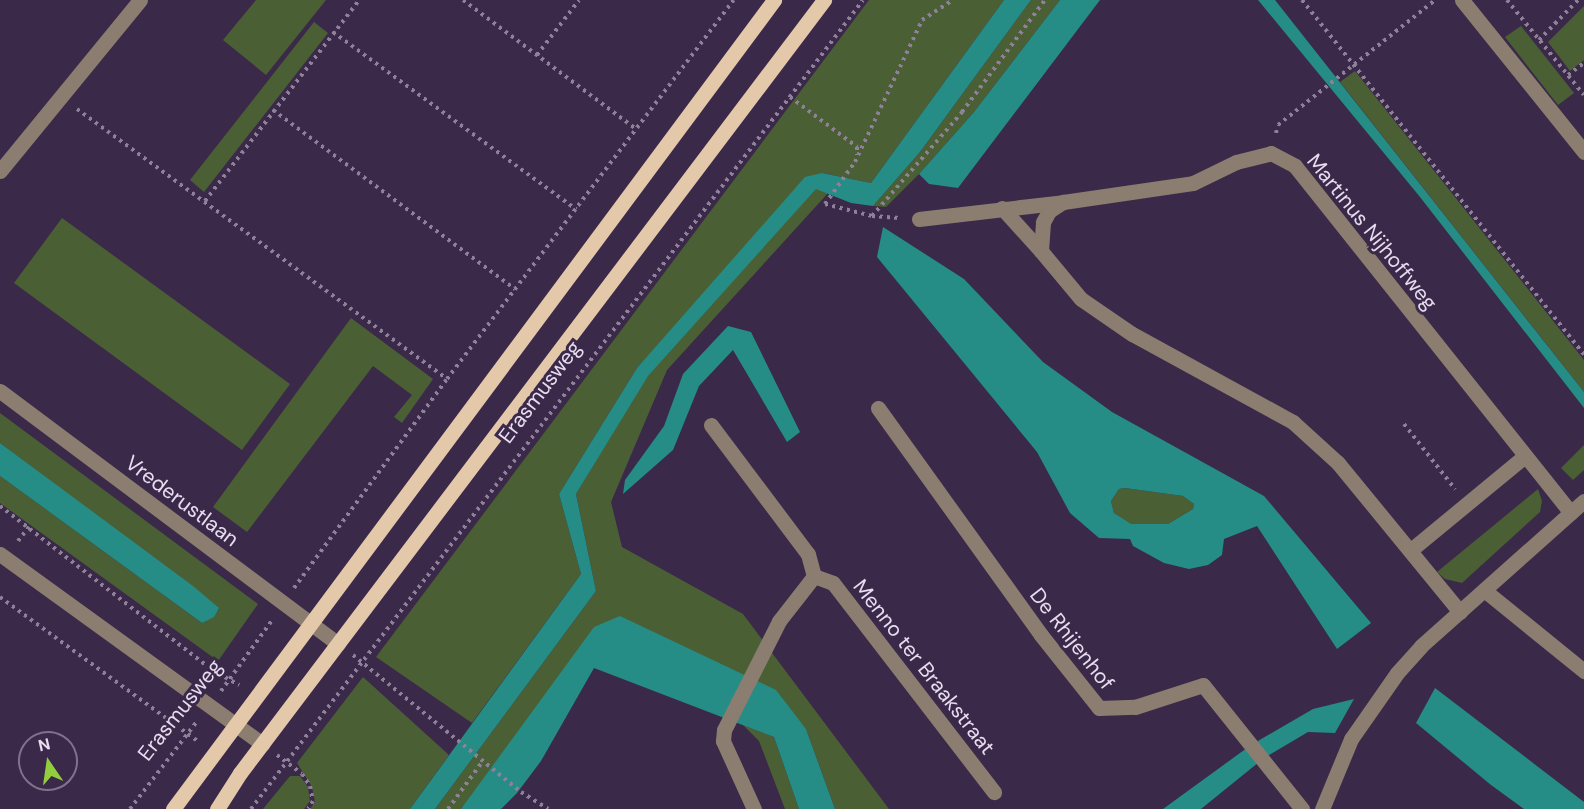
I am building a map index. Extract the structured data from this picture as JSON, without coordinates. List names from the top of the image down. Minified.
{"streets":{"main road":["Erasmusweg"],"street":["Martinus Nijhoffweg","Vrederustlaan","De Rhijenhof","Menno ter Braakstraat"]},"crossings":[["Erasmusweg","Vrederustlaan"]],"north":"top"}
